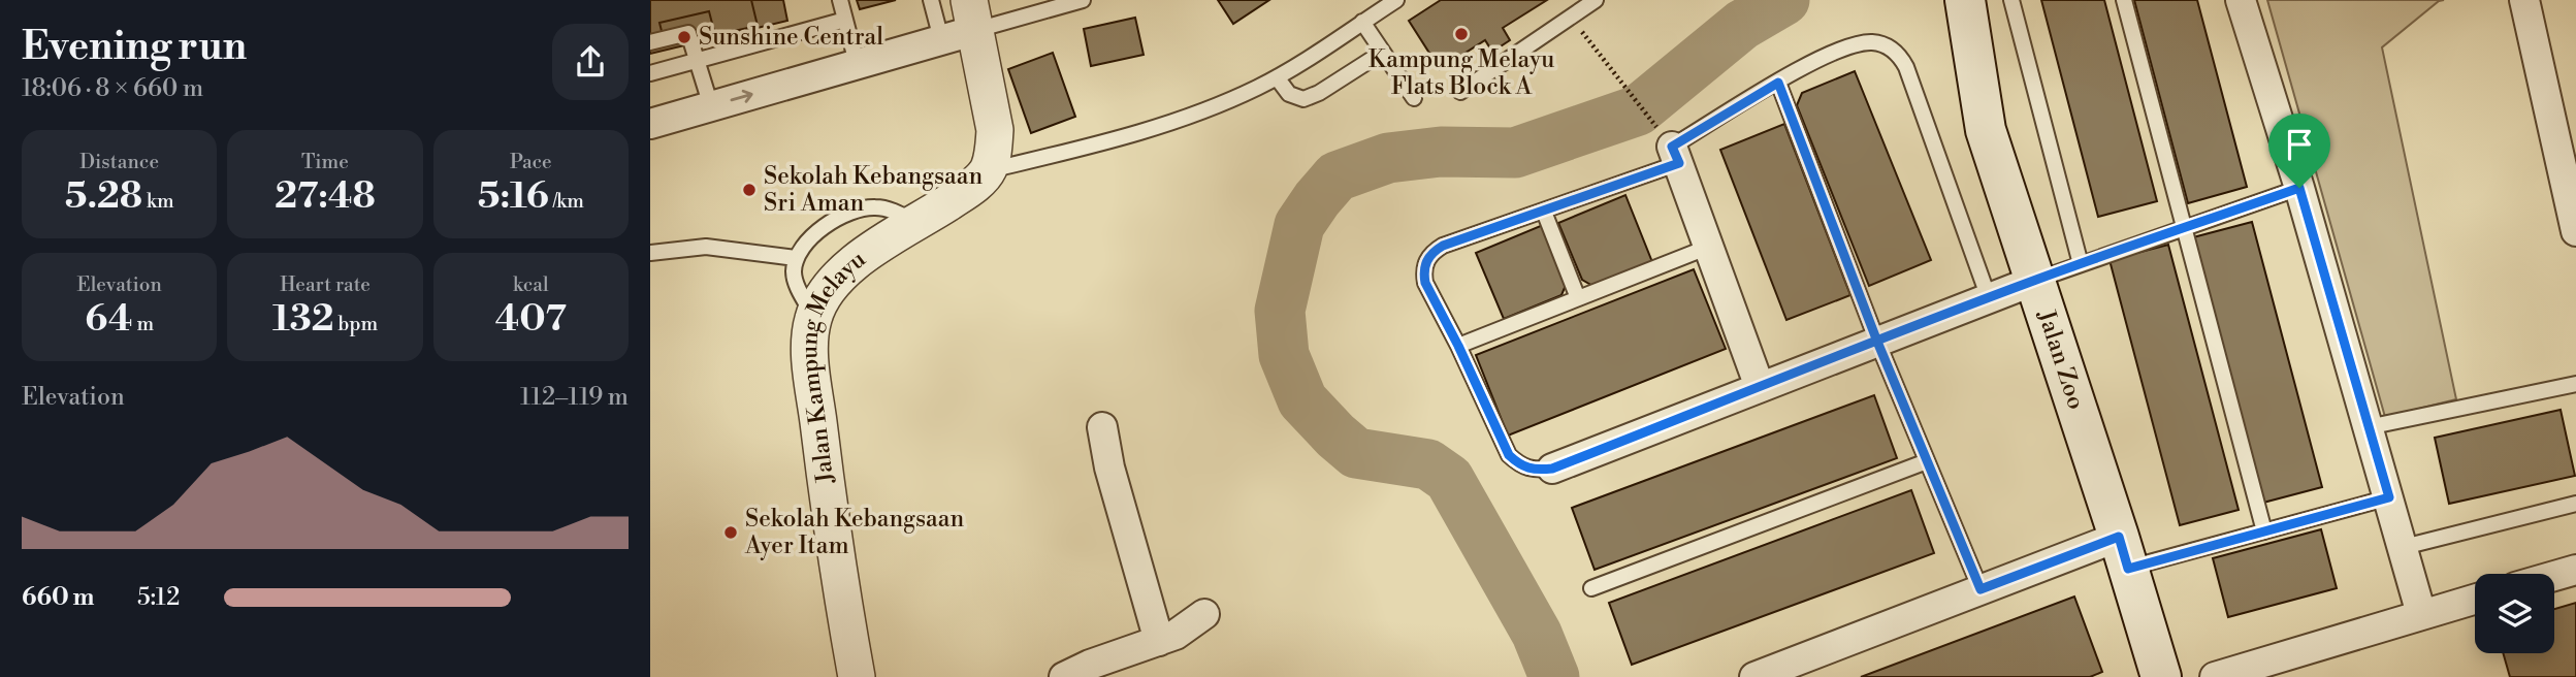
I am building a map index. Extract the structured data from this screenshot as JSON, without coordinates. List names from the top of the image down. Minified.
{"streets":{"main road":["Jalan Zoo"],"street":["Jalan Kampung Melayu"]},"places":["Kampung Melayu Flats Block A","Sunshine Central","Sekolah Kebangsaan Sri Aman","Sekolah Kebangsaan Ayer Itam"],"page":{"heading":["Evening run","18:06 · 8 × 660 m"],"stats":[["Distance","5.28 km"],["Time","27:48"],["Pace","5:16 /km"],["Elevation","64 m"],["Heart rate","132 bpm"],["kcal","407"]],"chart":["Elevation","112–119 m"],"list":[{"name":"660 m","note":"5:12"}]}}
